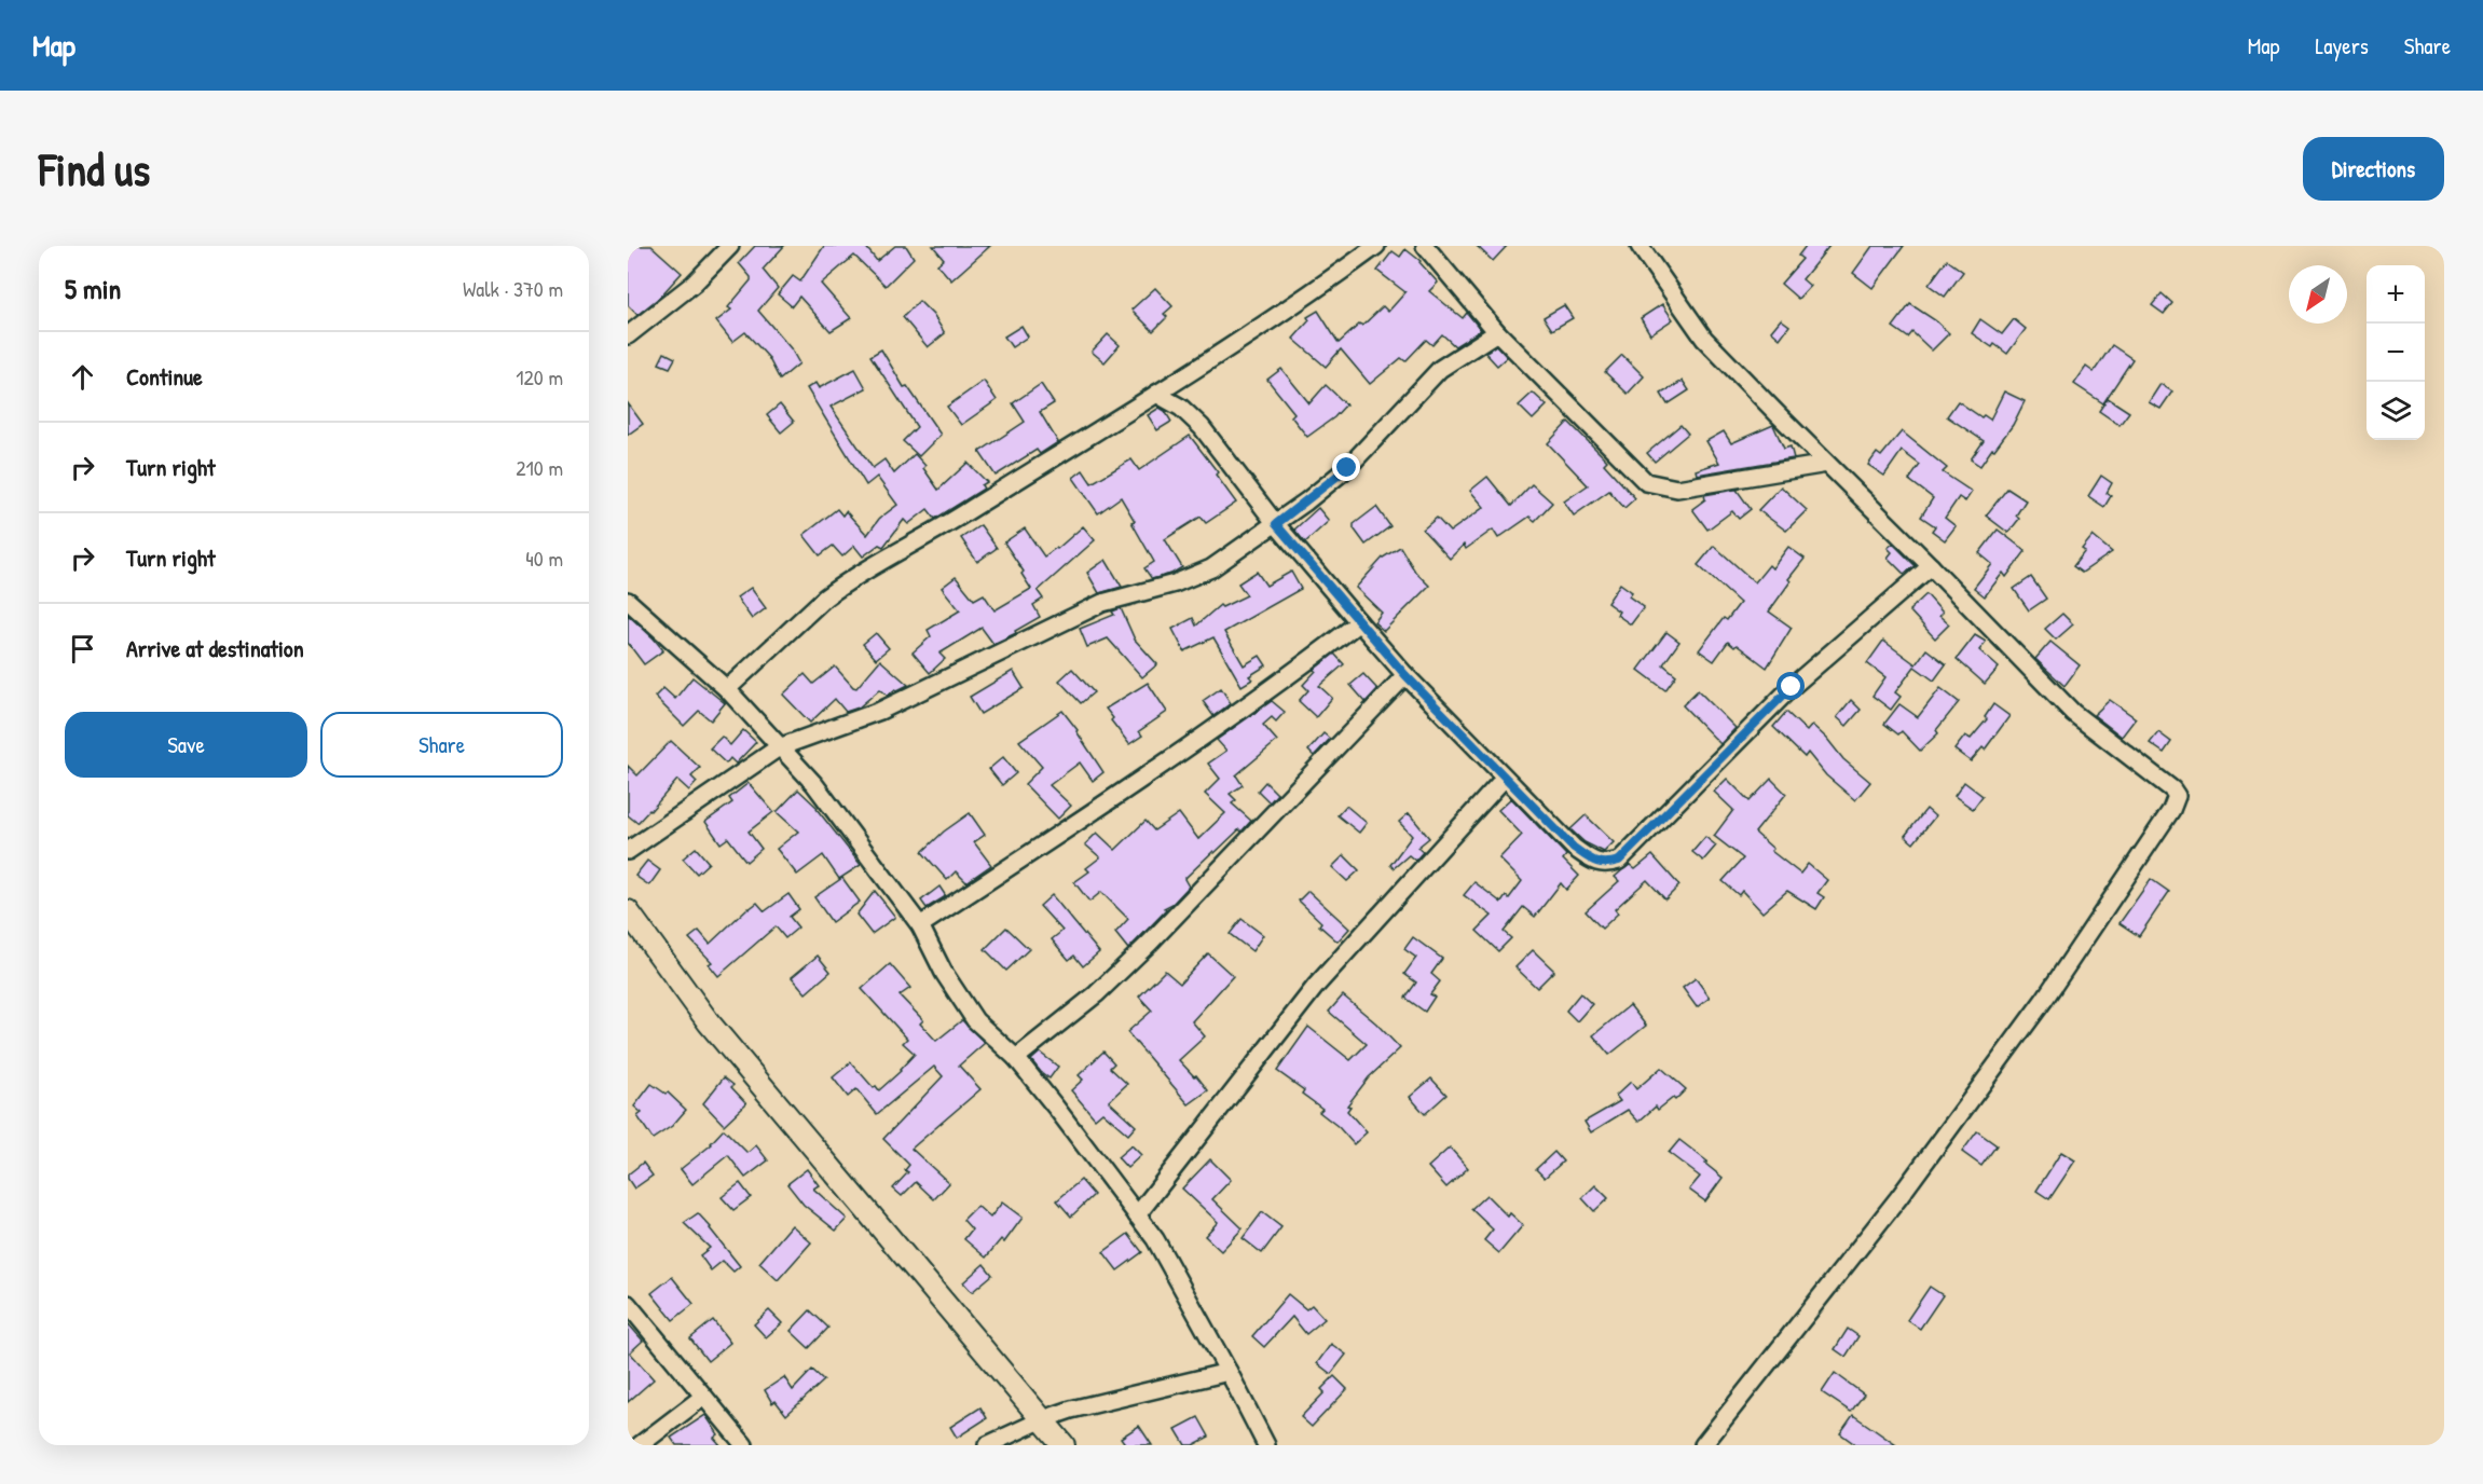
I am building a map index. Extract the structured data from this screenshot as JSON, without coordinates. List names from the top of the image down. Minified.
{"north":"bottom left","page":{"header":"Map","nav":["Map","Layers","Share"],"buttons":["Directions",["Save","Share"]],"title":"Find us","heading":["5 min","Walk · 370 m"],"map_buttons":["+","−"],"list":[["Continue","120 m"],["Turn right","210 m"],["Turn right","40 m"],"Arrive at destination"]}}
